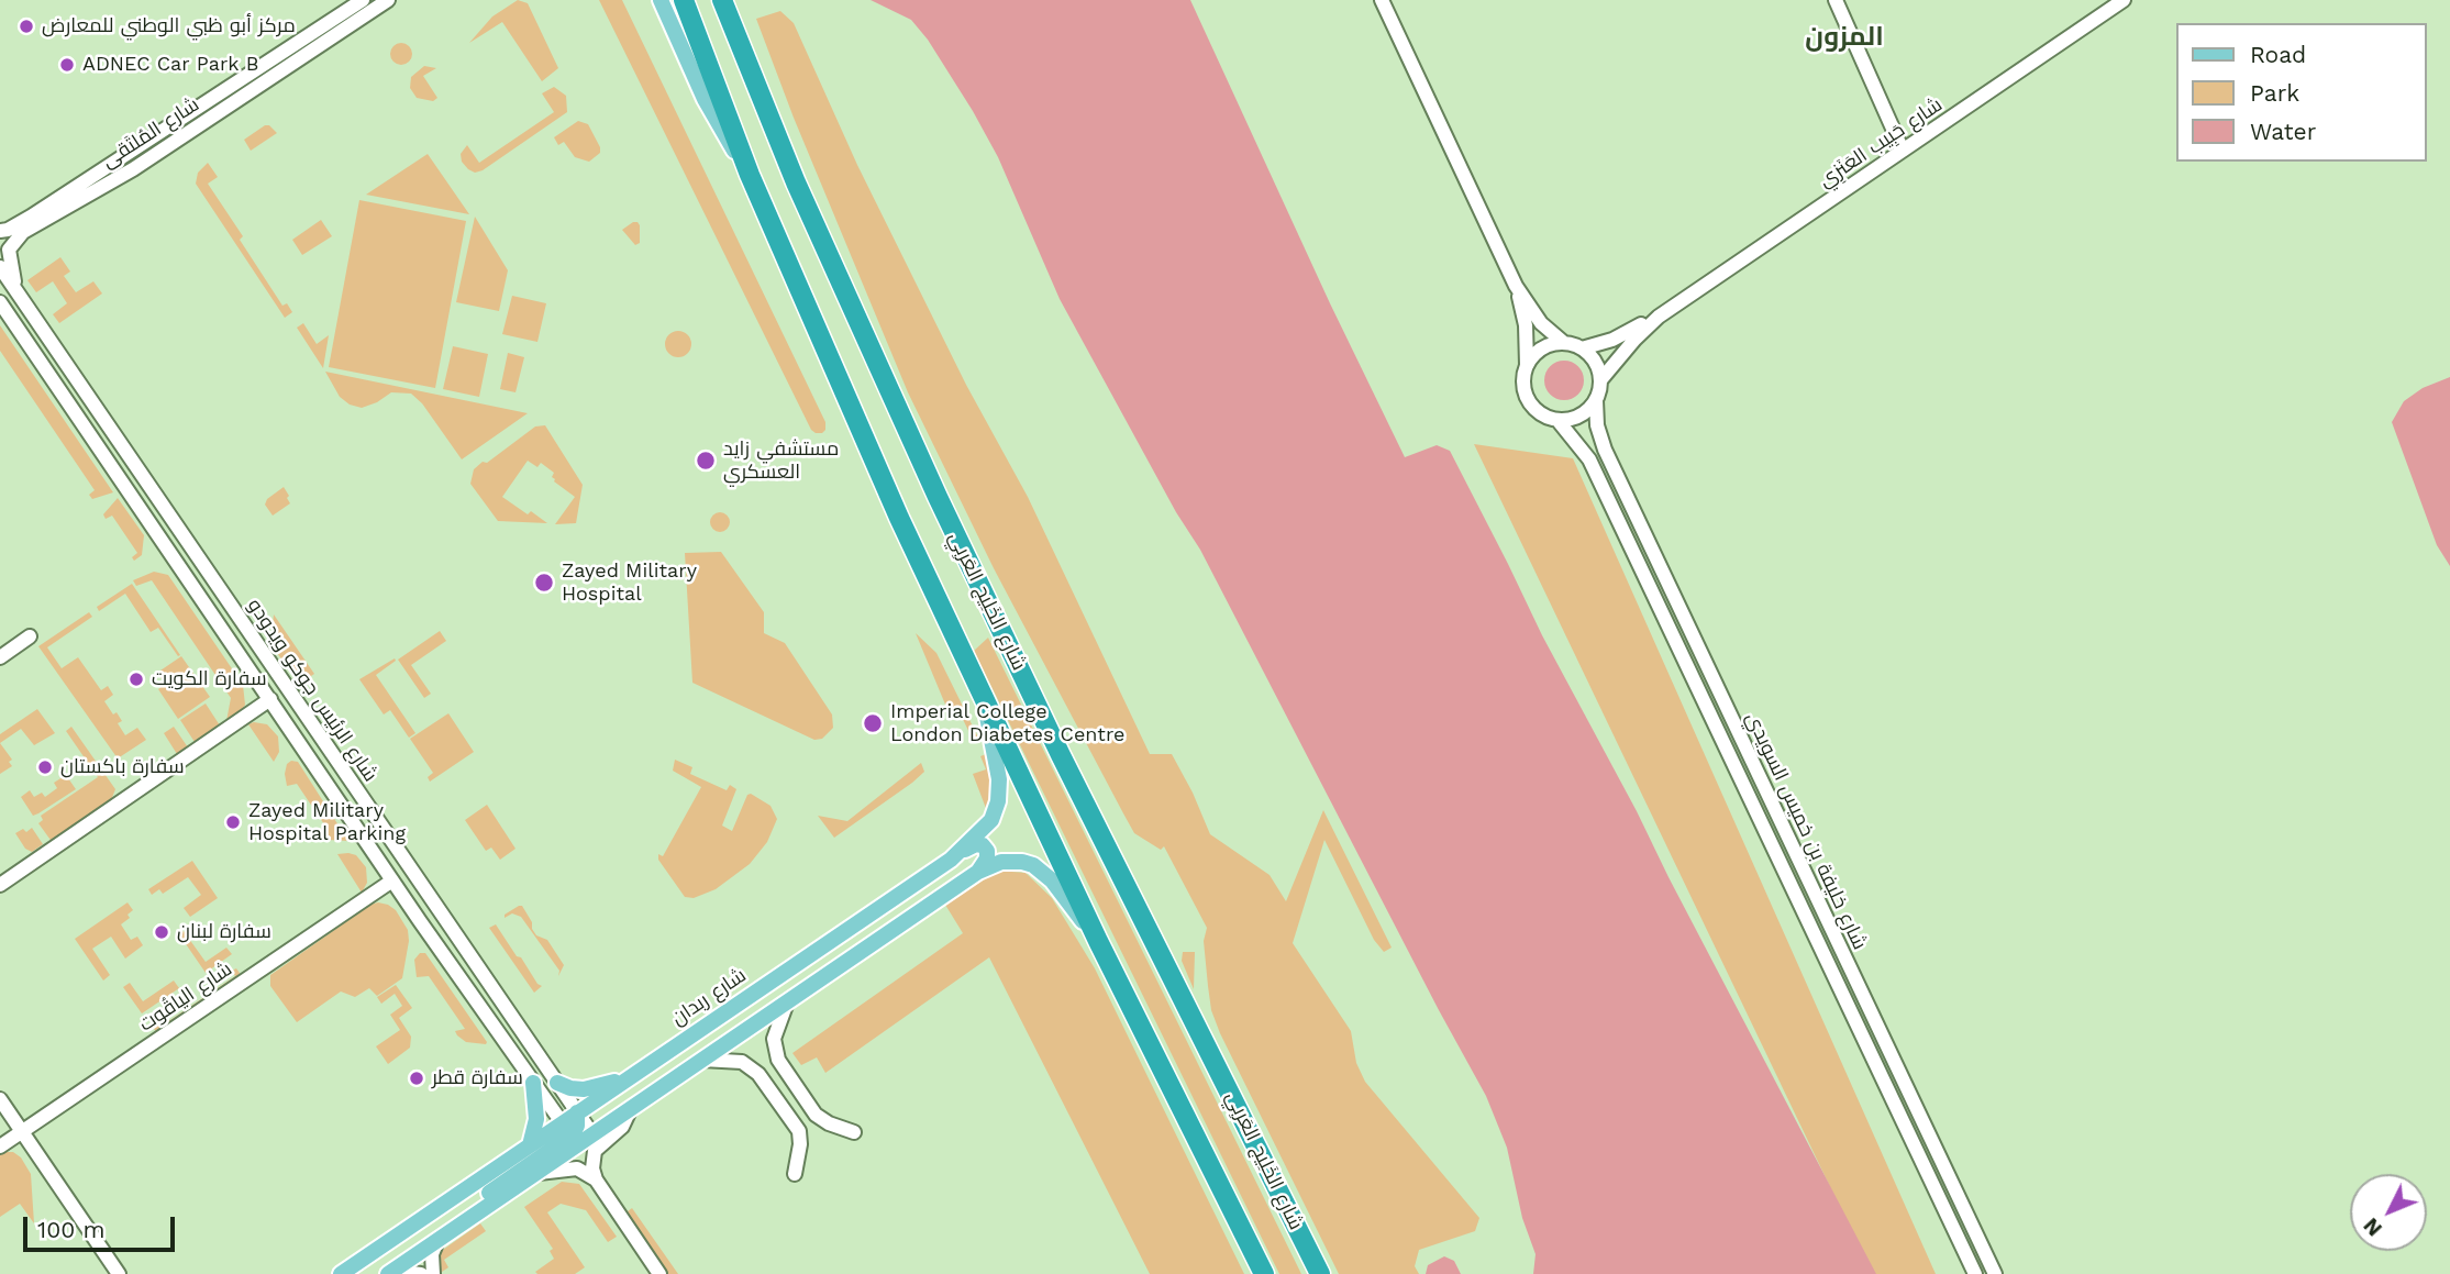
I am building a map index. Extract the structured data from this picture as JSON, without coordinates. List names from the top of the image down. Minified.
{"streets":{"highway":["شارع الخَلِيج العَربِي"],"main road":["شارع ربدان"],"street":["شارع المُلتَقى","شارع حَبِيب العَنَزِي","شارع الرئيس جوكو ويدودو","شارع خليفة بن خميس السويدي","شارع الياقُوت"]},"crossings":[["شارع المُلتَقى","شارع الرئيس جوكو ويدودو"],["شارع حَبِيب العَنَزِي","شارع خليفة بن خميس السويدي"],["شارع الرئيس جوكو ويدودو","شارع الياقُوت"],["شارع الرئيس جوكو ويدودو","شارع ربدان"]],"districts":["المزون"],"places":["مركز أبو ظبي الوطني للمعارض","ADNEC Car Park B","مستشفي زايد العسكري","Zayed Military Hospital","سفارة الكويت","Imperial College London Diabetes Centre","سفارة باكستان","Zayed Military Hospital Parking","سفارة لبنان","سفارة قطر"],"legend":["Road","Park","Water"],"scale_bar":"100 m","north":"bottom left"}
